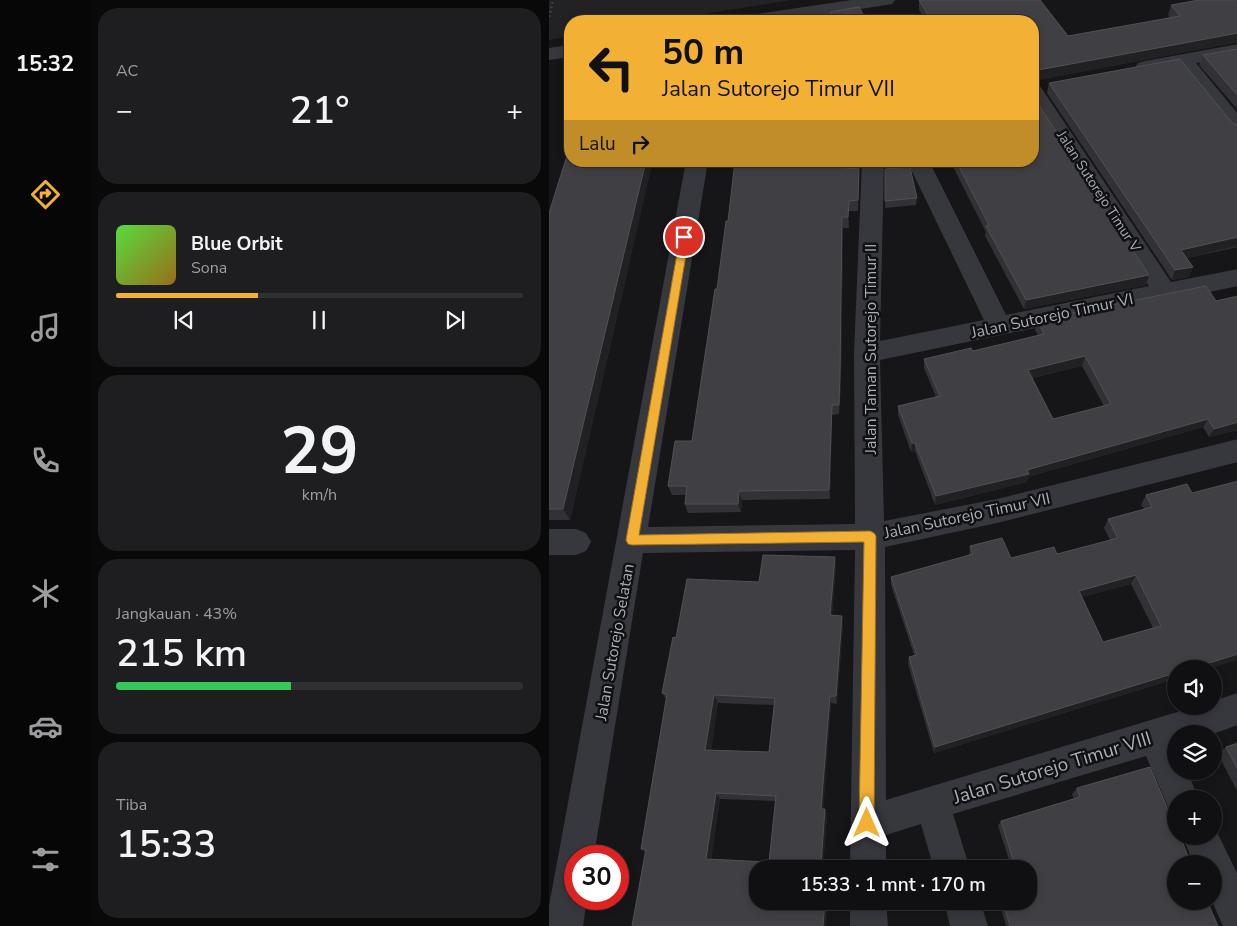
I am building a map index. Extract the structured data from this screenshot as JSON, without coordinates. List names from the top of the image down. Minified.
{"streets":{"street":["Jalan Sutorejo Timur V","Jalan Sutorejo Timur VI","Jalan Taman Sutorejo Timur II","Jalan Sutorejo Timur VII","Jalan Sutorejo Selatan","Jalan Sutorejo Timur VIII"]},"crossings":[["Jalan Sutorejo Timur V","Jalan Sutorejo Timur VI"],["Jalan Sutorejo Timur VI","Jalan Taman Sutorejo Timur II"],["Jalan Taman Sutorejo Timur II","Jalan Sutorejo Timur VII"],["Jalan Taman Sutorejo Timur II","Jalan Sutorejo Timur VIII"],["Jalan Sutorejo Timur VII","Jalan Sutorejo Selatan"]],"page":{"tabs":"15:32","tile":["AC",["29","km/h"],["Jangkauan · 43%","215 km"],["Tiba","15:33"]],"turn":["50 m","Jalan Sutorejo Timur VII"],"heat":["−","21°","+"],"then":"Lalu","song":["Blue Orbit","Sona"],"map_buttons":["+","−"],"limit":"30","trip":"15:33 · 1 mnt · 170 m"}}
